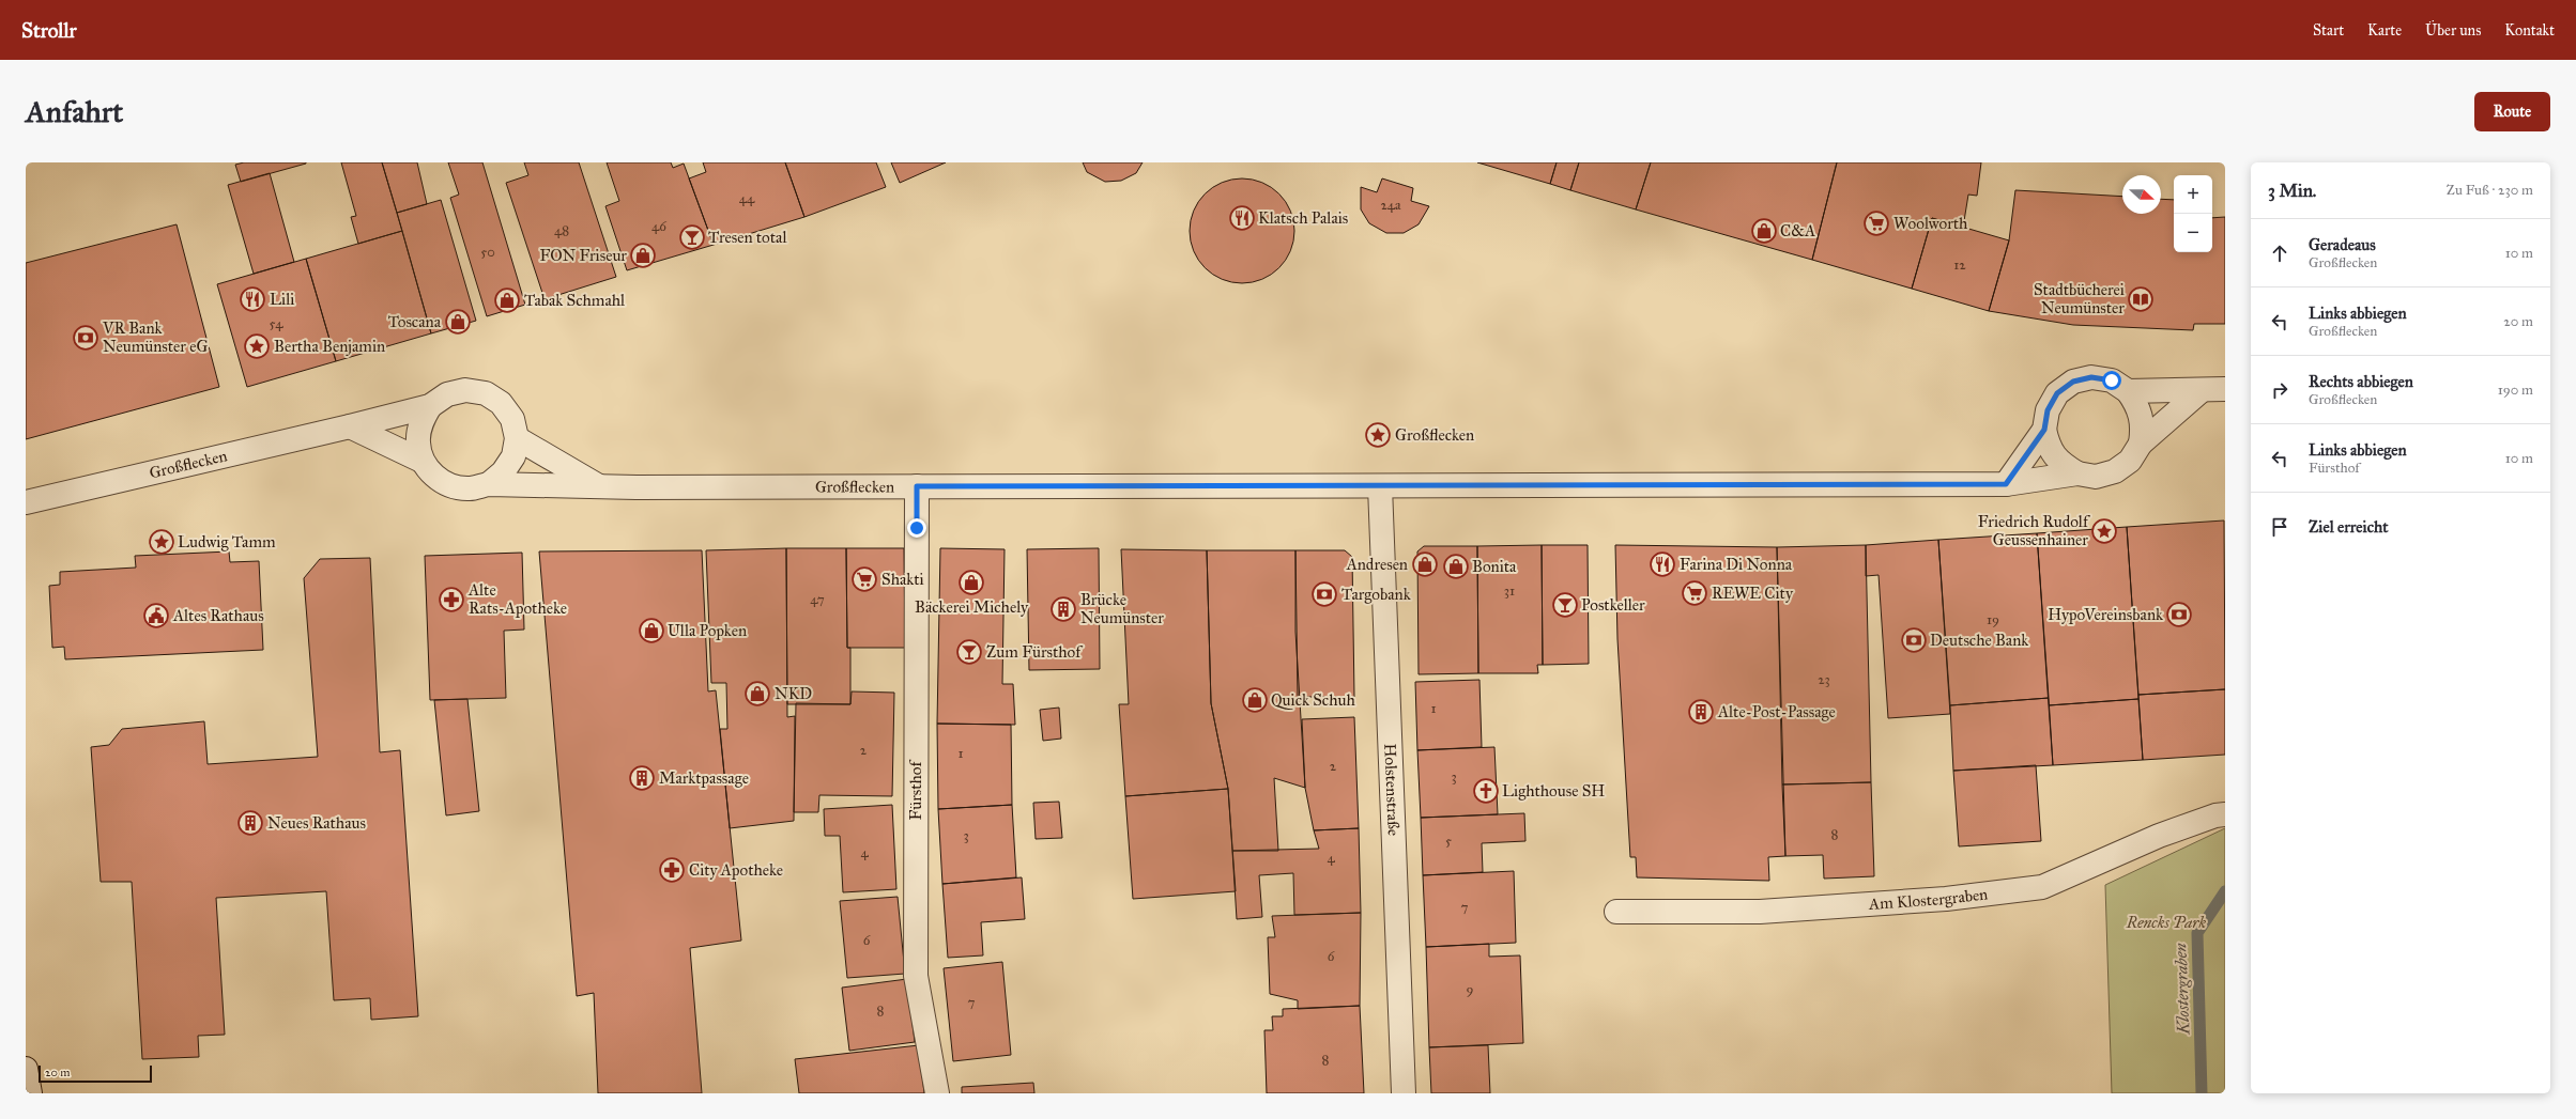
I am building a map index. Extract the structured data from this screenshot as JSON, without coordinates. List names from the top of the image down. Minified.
{"streets":{"street":["Großflecken","Holstenstraße","Fürsthof","Am Klostergraben"]},"crossings":[["Großflecken","Holstenstraße"],["Großflecken","Fürsthof"]],"water":["Klostergraben"],"parks":["Rencks Park"],"places":{"restaurant":["Klatsch Palais","Lili","Farina Di Nonna"],"supermarket":["Woolworth","Shakti","REWE City"],"shop":["C&A","FON Friseur","Tabak Schmahl","Toscana","Andresen","Bonita","Bäckerei Michely","Ulla Popken","NKD","Quick Schuh"],"bar":["Tresen total","Postkeller","Zum Fürsthof"],"library":["Stadtbücherei Neumünster"],"bank":["VR Bank Neumünster eG","Targobank","HypoVereinsbank","Deutsche Bank"],"place":["Bertha Benjamin","Großflecken","Friedrich Rudolf Geussenhainer","Ludwig Tamm"],"pharmacy":["Alte Rats-Apotheke","City Apotheke"],"building":["Brücke Neumünster","Alte-Post-Passage","Marktpassage","Neues Rathaus"],"public building":["Altes Rathaus"],"church":["Lighthouse SH"]},"house_numbers":["44","24a","46","48","50","12","54","31","47","19","23","1","2","1","2","3","8","3","5","4","4","7","6","6","9","7","8","8"],"scale_bar":"20 m","north":"right","page":{"header":"Strollr","nav":["Start","Karte","Über uns","Kontakt"],"buttons":"Route","title":"Anfahrt","heading":["3 Min.","Zu Fuß · 230 m"],"map_buttons":["+","−"],"list":[["Geradeaus","Großflecken","10 m"],["Links abbiegen","Großflecken","20 m"],["Rechts abbiegen","Großflecken","190 m"],["Links abbiegen","Fürsthof","10 m"],"Ziel erreicht"],"scale":"20 m"}}
